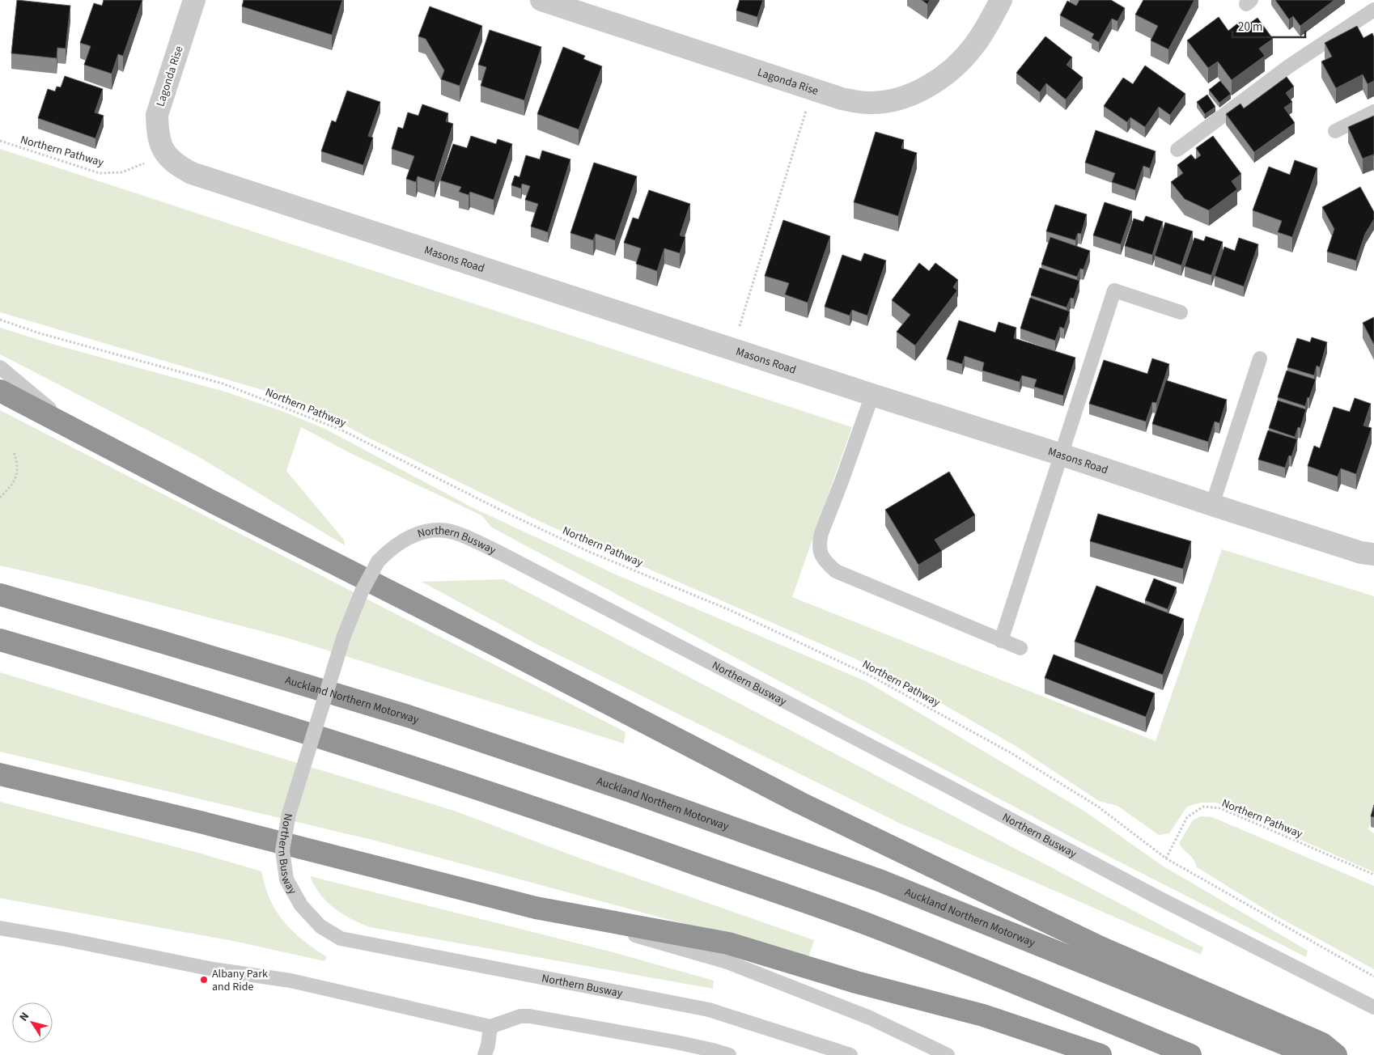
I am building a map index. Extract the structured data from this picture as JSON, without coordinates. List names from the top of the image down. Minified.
{"streets":{"highway":["Auckland Northern Motorway"],"street":["Lagonda Rise","Masons Road"],"lane":["Northern Busway"],"path":["Northern Pathway"]},"crossings":[["Lagonda Rise","Northern Pathway"],["Lagonda Rise","Masons Road"],["Northern Pathway","Masons Road"]],"places":["Albany Park and Ride"],"scale_bar":"20 m","north":"top left"}
